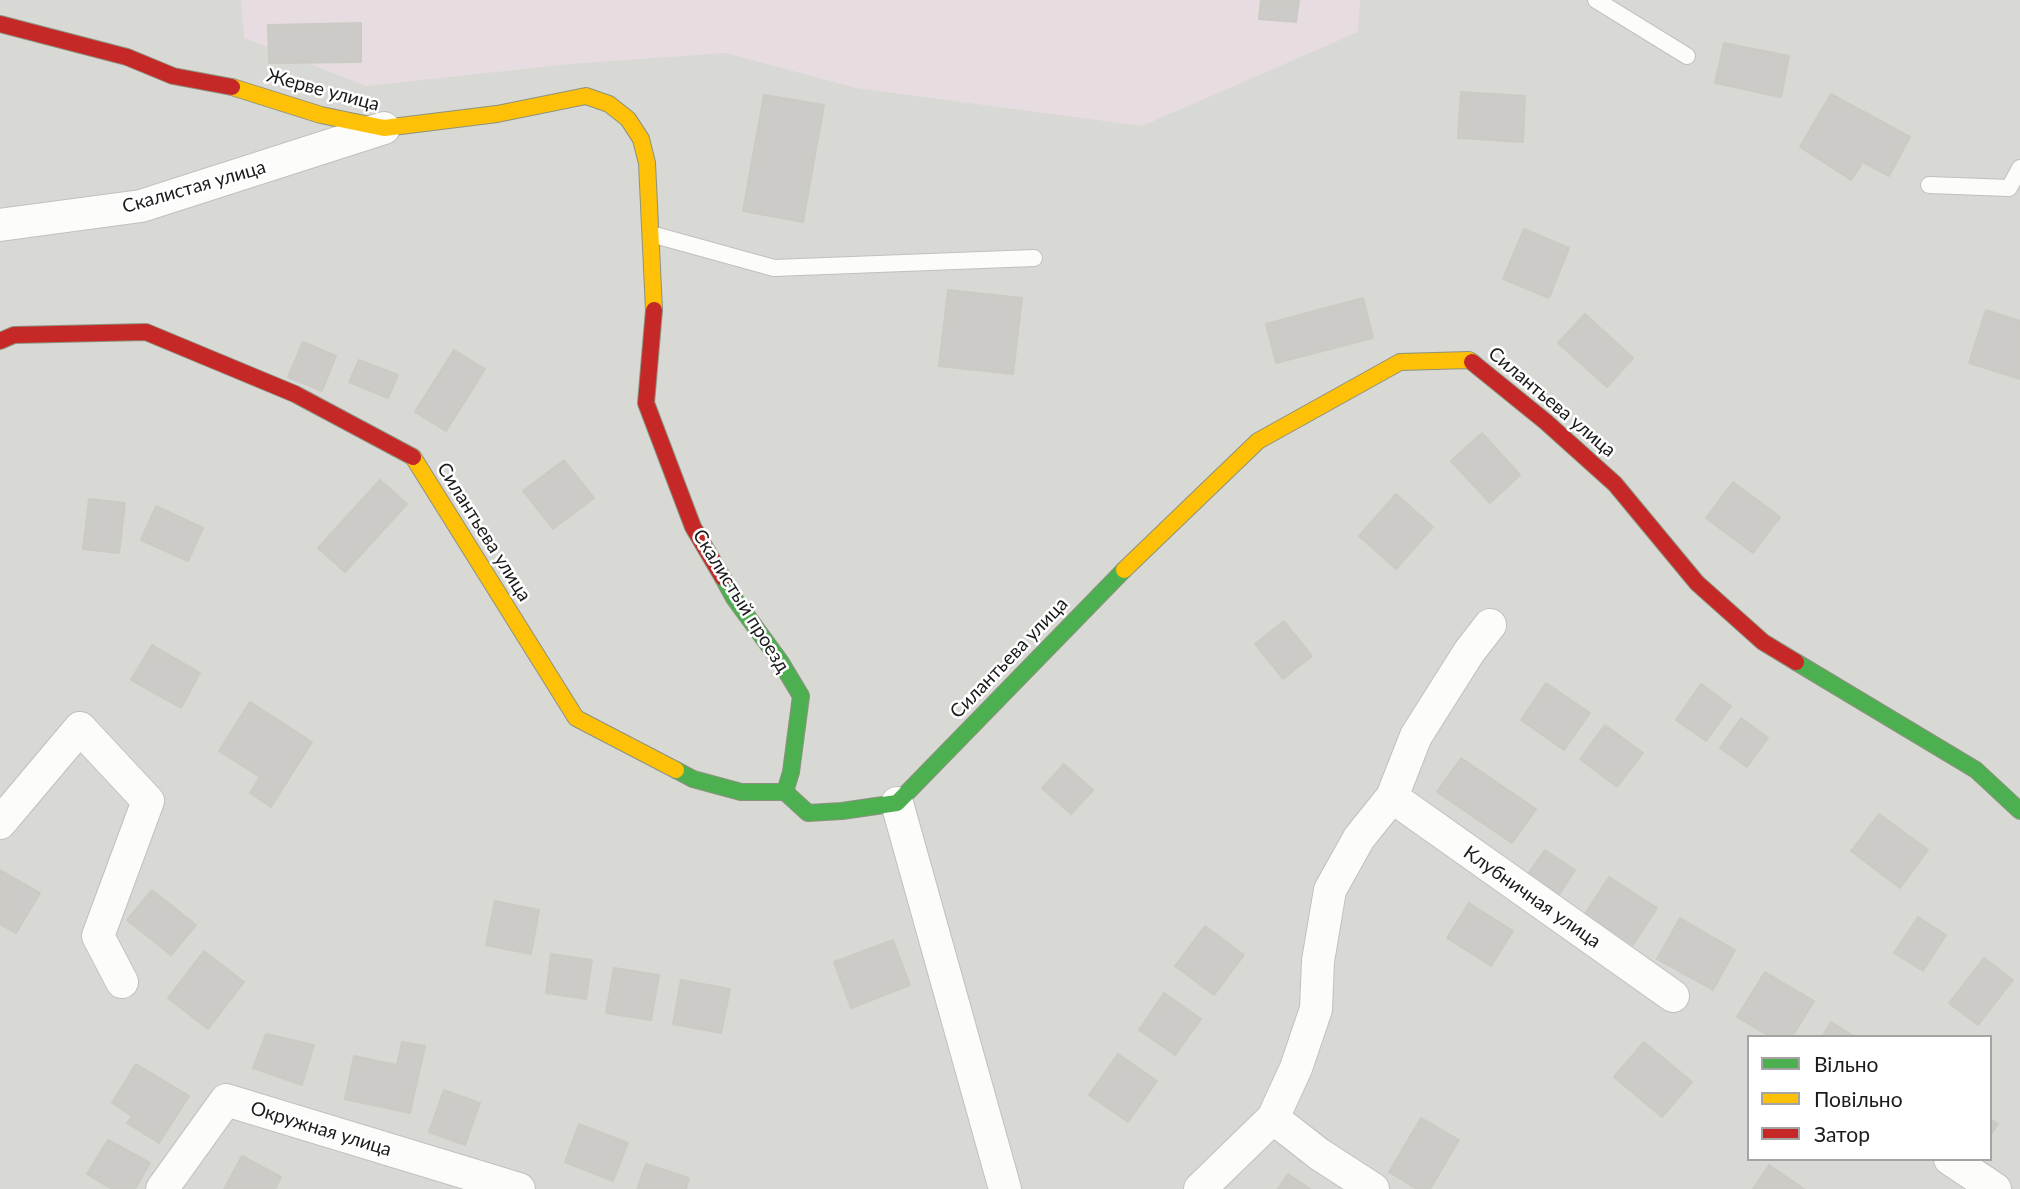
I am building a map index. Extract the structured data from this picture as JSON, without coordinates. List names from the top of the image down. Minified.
{"streets":{"street":["Жерве улица","Скалистая улица","Силантьева улица","Скалистый проезд","Клубничная улица","Окружная улица"]},"crossings":[["Жерве улица","Скалистая улица"],["Жерве улица","Скалистый проезд"],["Силантьева улица","Скалистый проезд"]],"legend":["Вільно","Повільно","Затор"]}
